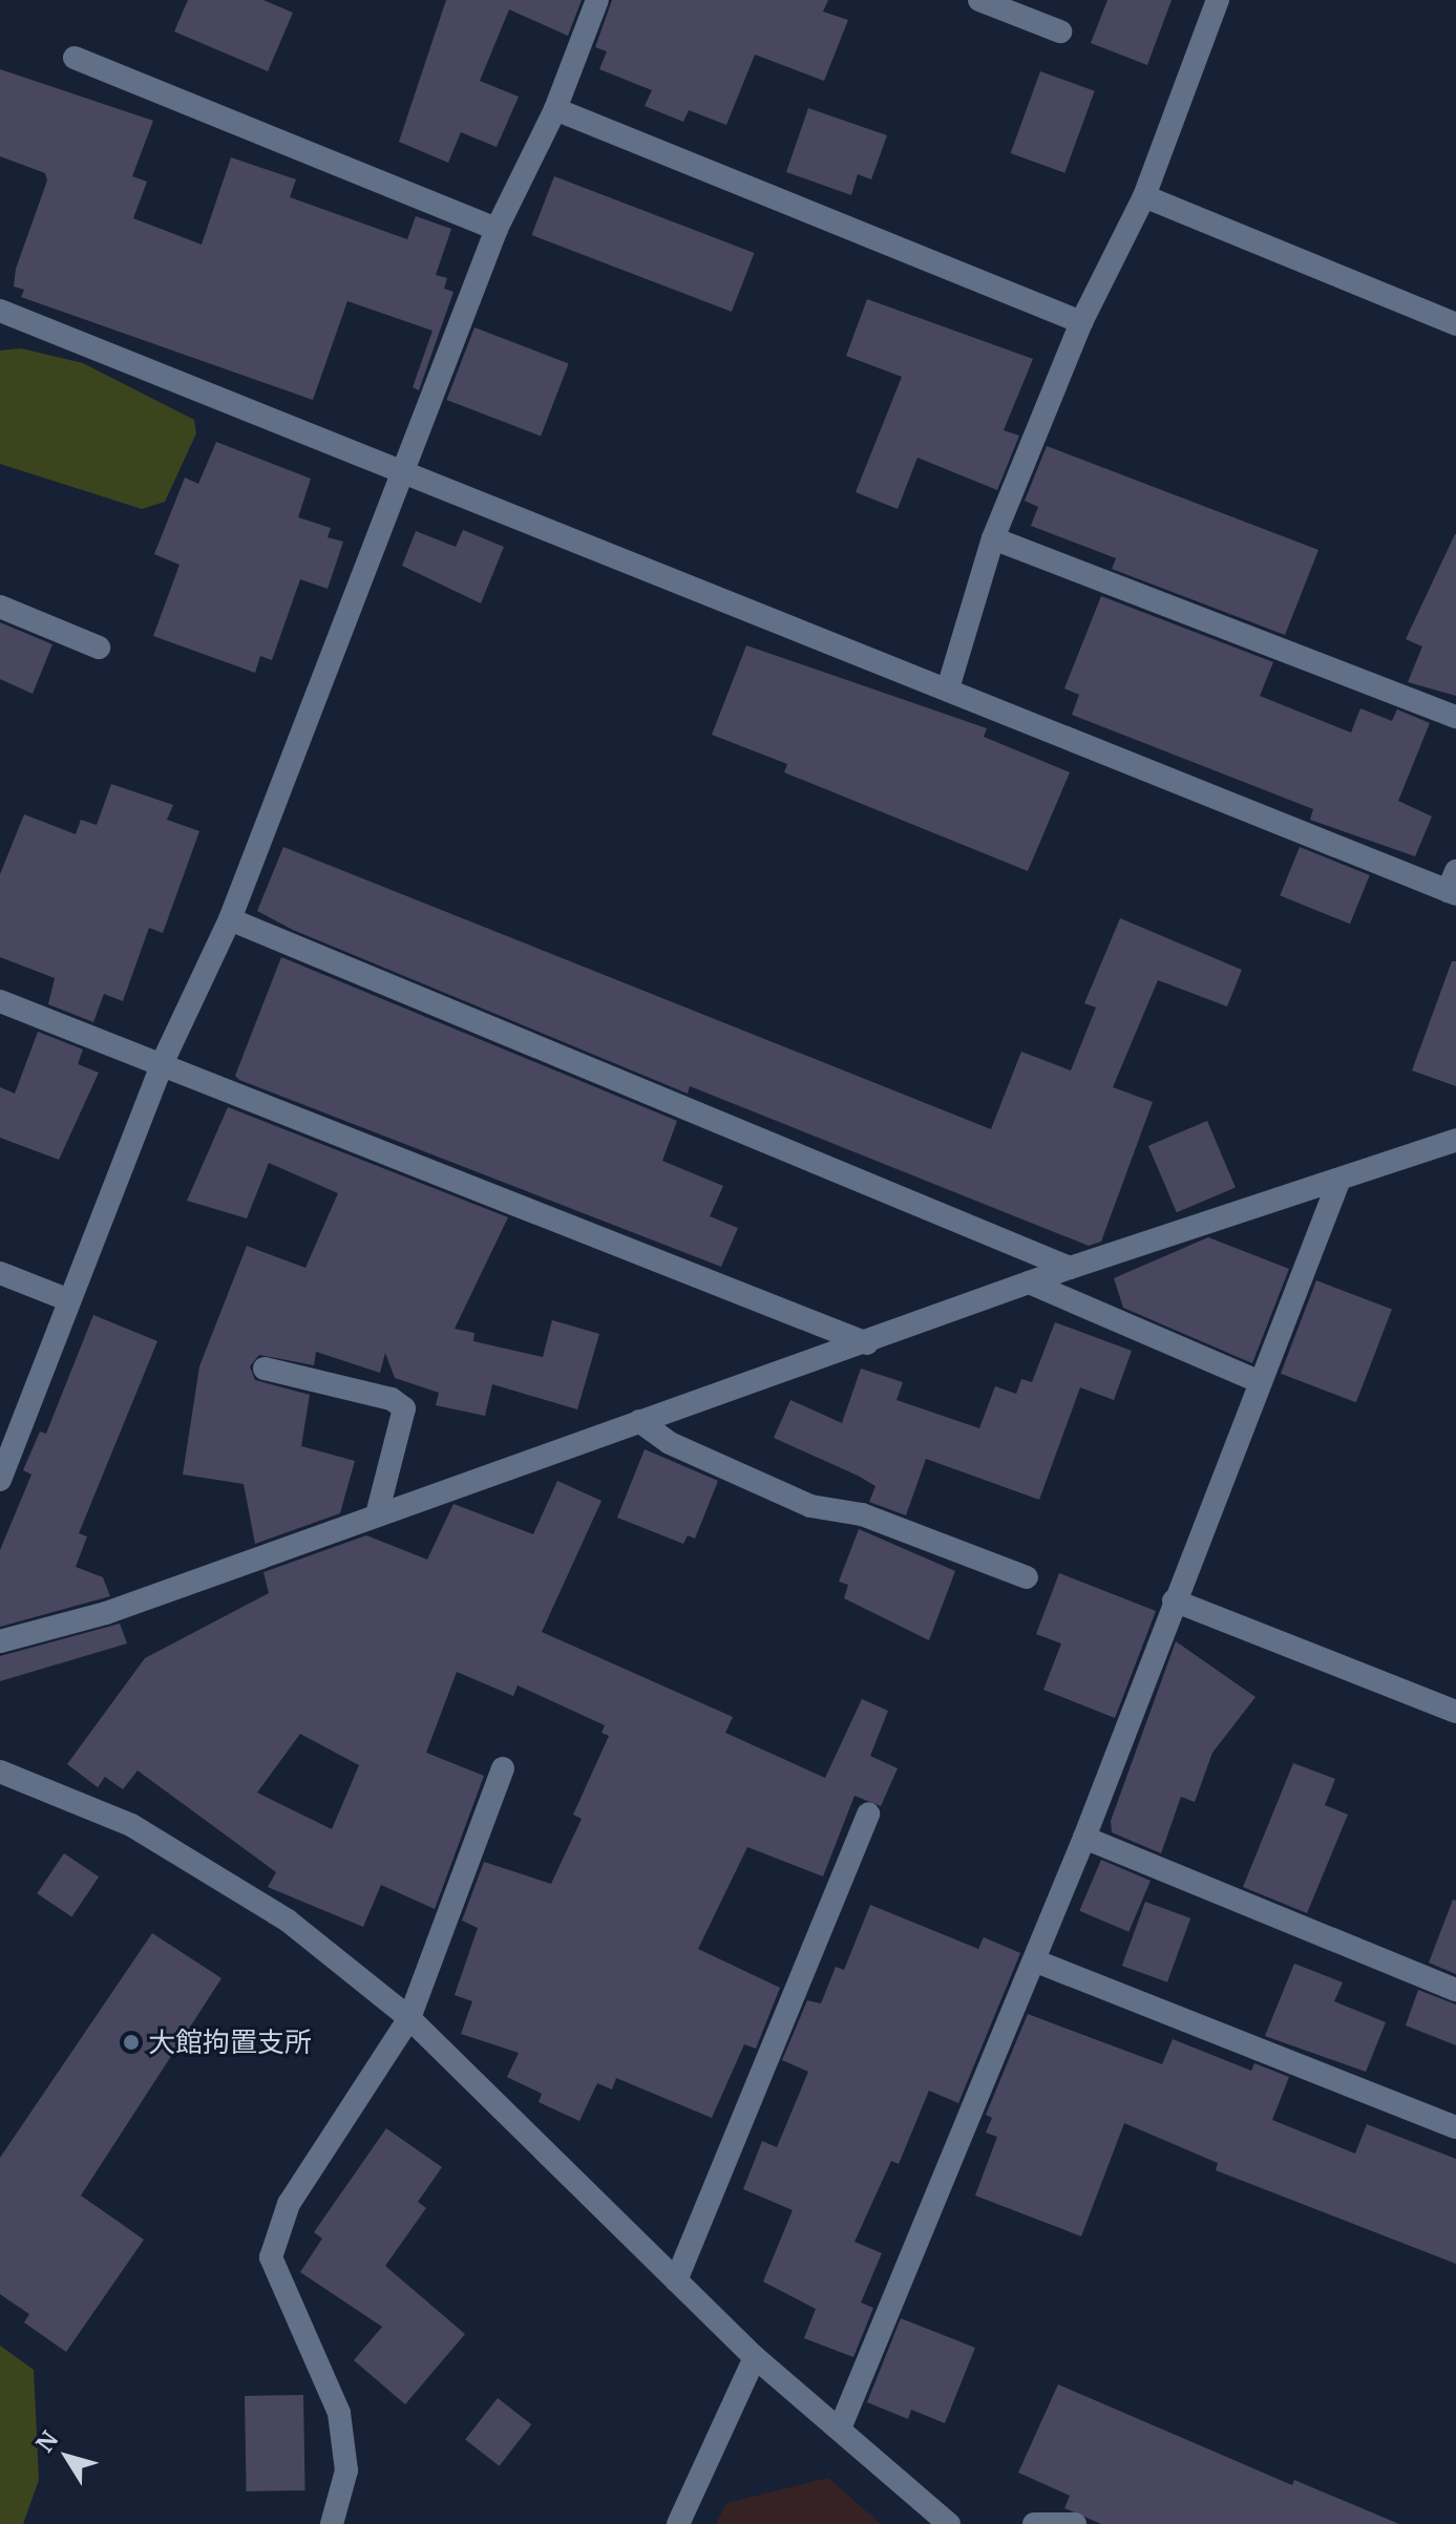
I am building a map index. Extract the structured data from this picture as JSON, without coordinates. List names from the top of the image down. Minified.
{"places":["大館拘置支所"],"north":"top left"}
